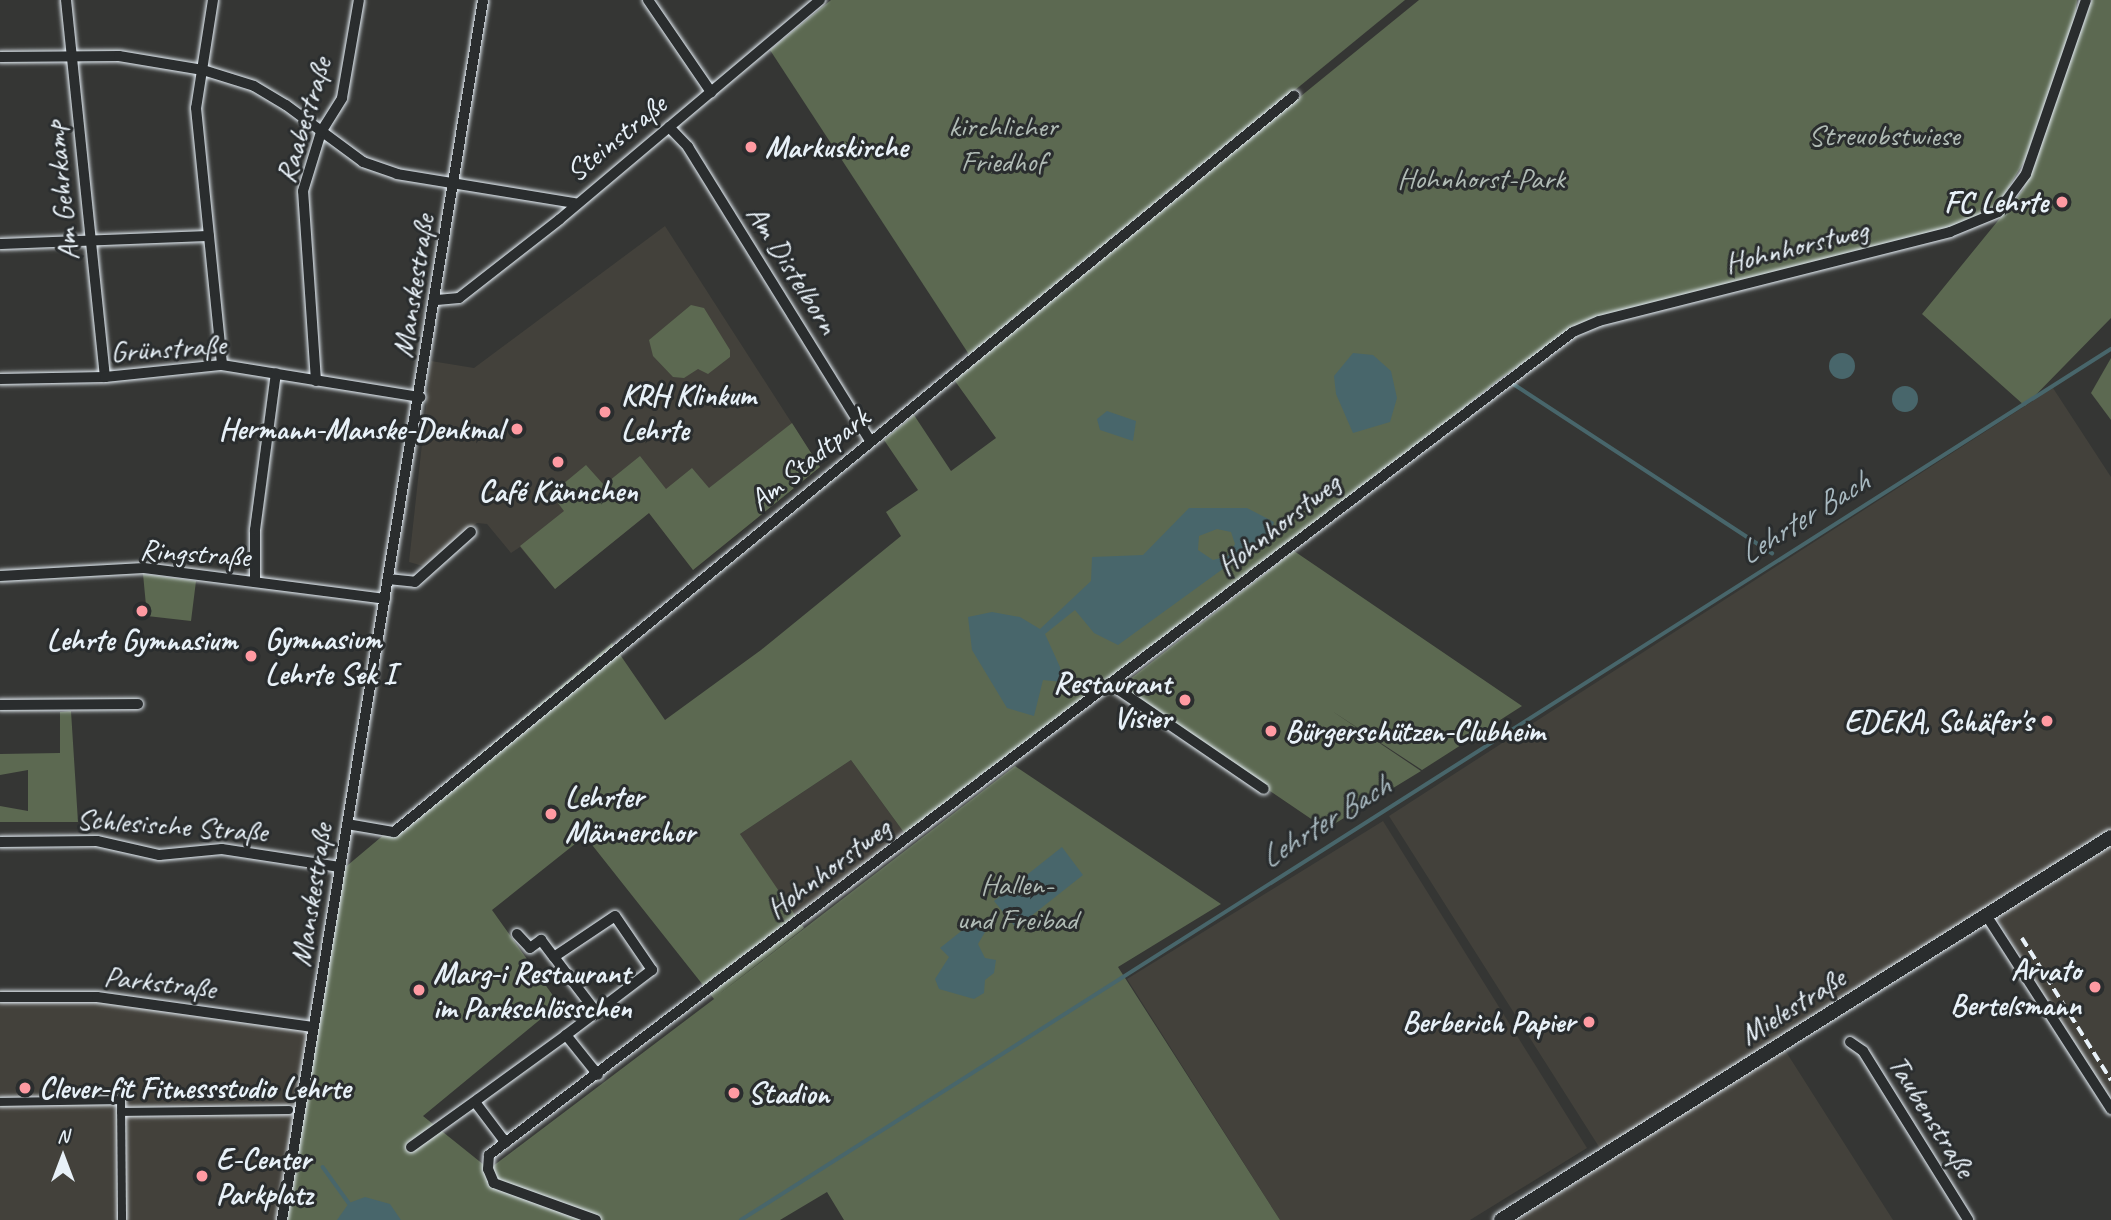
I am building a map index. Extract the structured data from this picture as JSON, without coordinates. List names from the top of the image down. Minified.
{"streets":{"street":["Raabestraße","Steinstraße","Am Gehrkamp","Hohnhorstweg","Am Distelborn","Manskestraße","Grünstraße","Am Stadtpark","Ringstraße","Schlesische Straße","Parkstraße","Mielestraße","Taubenstraße"]},"crossings":[["Raabestraße","Grünstraße"],["Steinstraße","Am Distelborn"],["Steinstraße","Manskestraße"],["Am Gehrkamp","Grünstraße"],["Am Distelborn","Am Stadtpark"],["Manskestraße","Grünstraße"],["Manskestraße","Am Stadtpark"],["Manskestraße","Ringstraße"],["Manskestraße","Schlesische Straße"],["Manskestraße","Parkstraße"]],"water":["Lehrter Bach"],"parks":["kirchlicher Friedhof","Streuobstwiese","Hohnhorst-Park","Hallen- und Freibad"],"places":["Markuskirche","FC Lehrte","KRH Klinkum Lehrte","Hermann-Manske-Denkmal","Café Kännchen","Lehrte Gymnasium","Gymnasium Lehrte Sek I","Restaurant Visier","EDEKA, Schäfer's","Bürgerschützen-Clubheim","Lehrter Männerchor","Arvato Bertelsmann","Marg-i Restaurant im Parkschlösschen","Berberich Papier","Clever-fit Fitnessstudio Lehrte","Stadion","E-Center Parkplatz"],"north":"top"}
